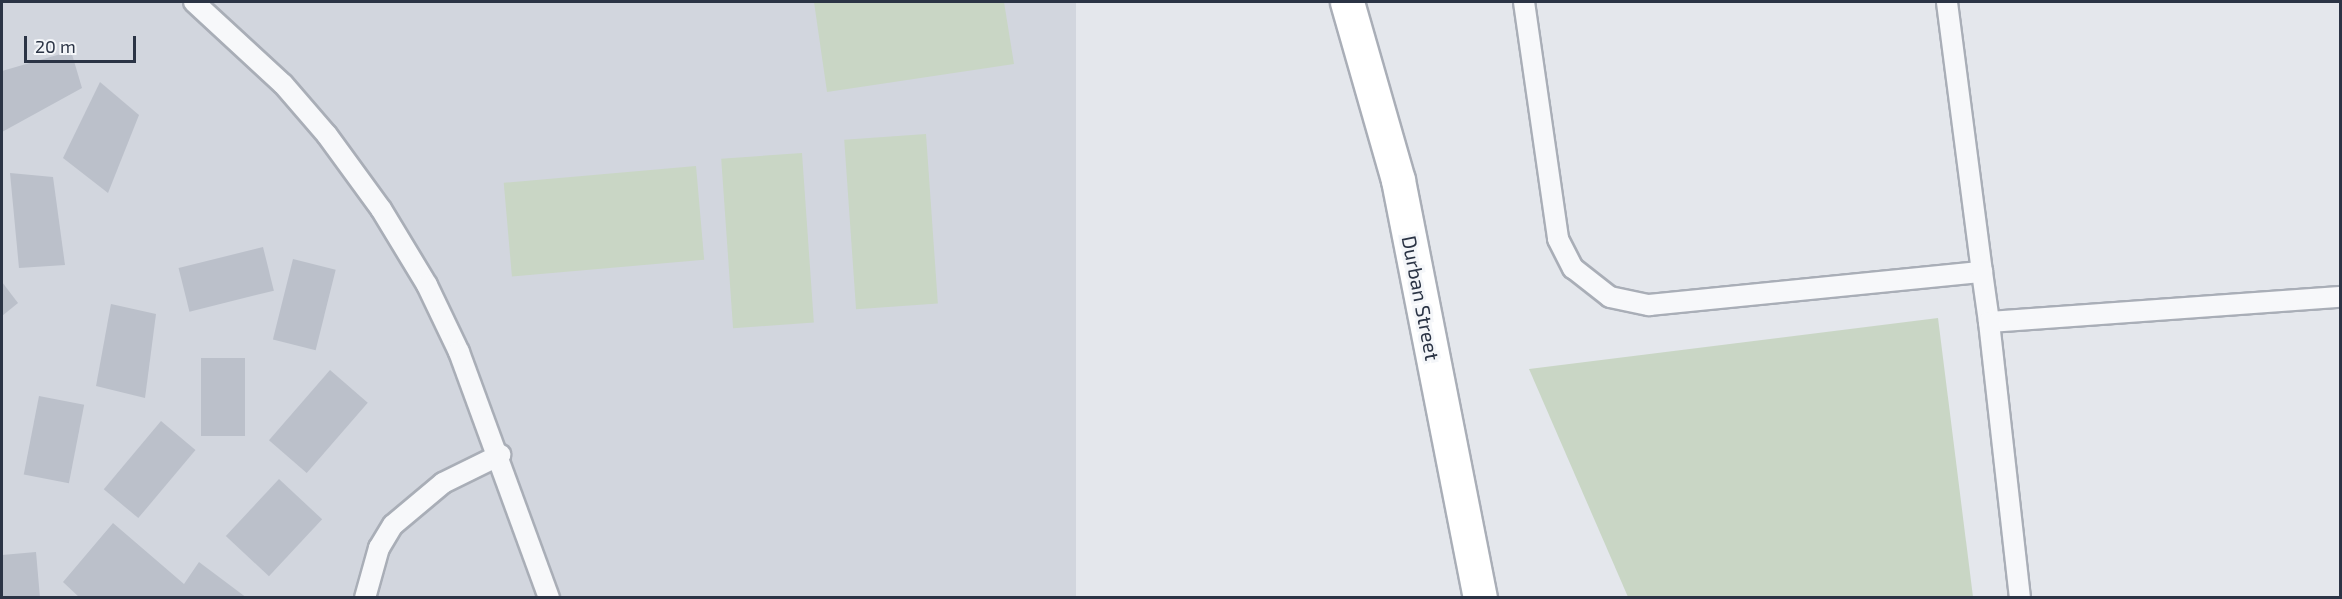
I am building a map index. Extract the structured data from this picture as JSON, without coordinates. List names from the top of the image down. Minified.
{"streets":{"main road":["Durban Street"]},"scale_bar":"20 m"}
